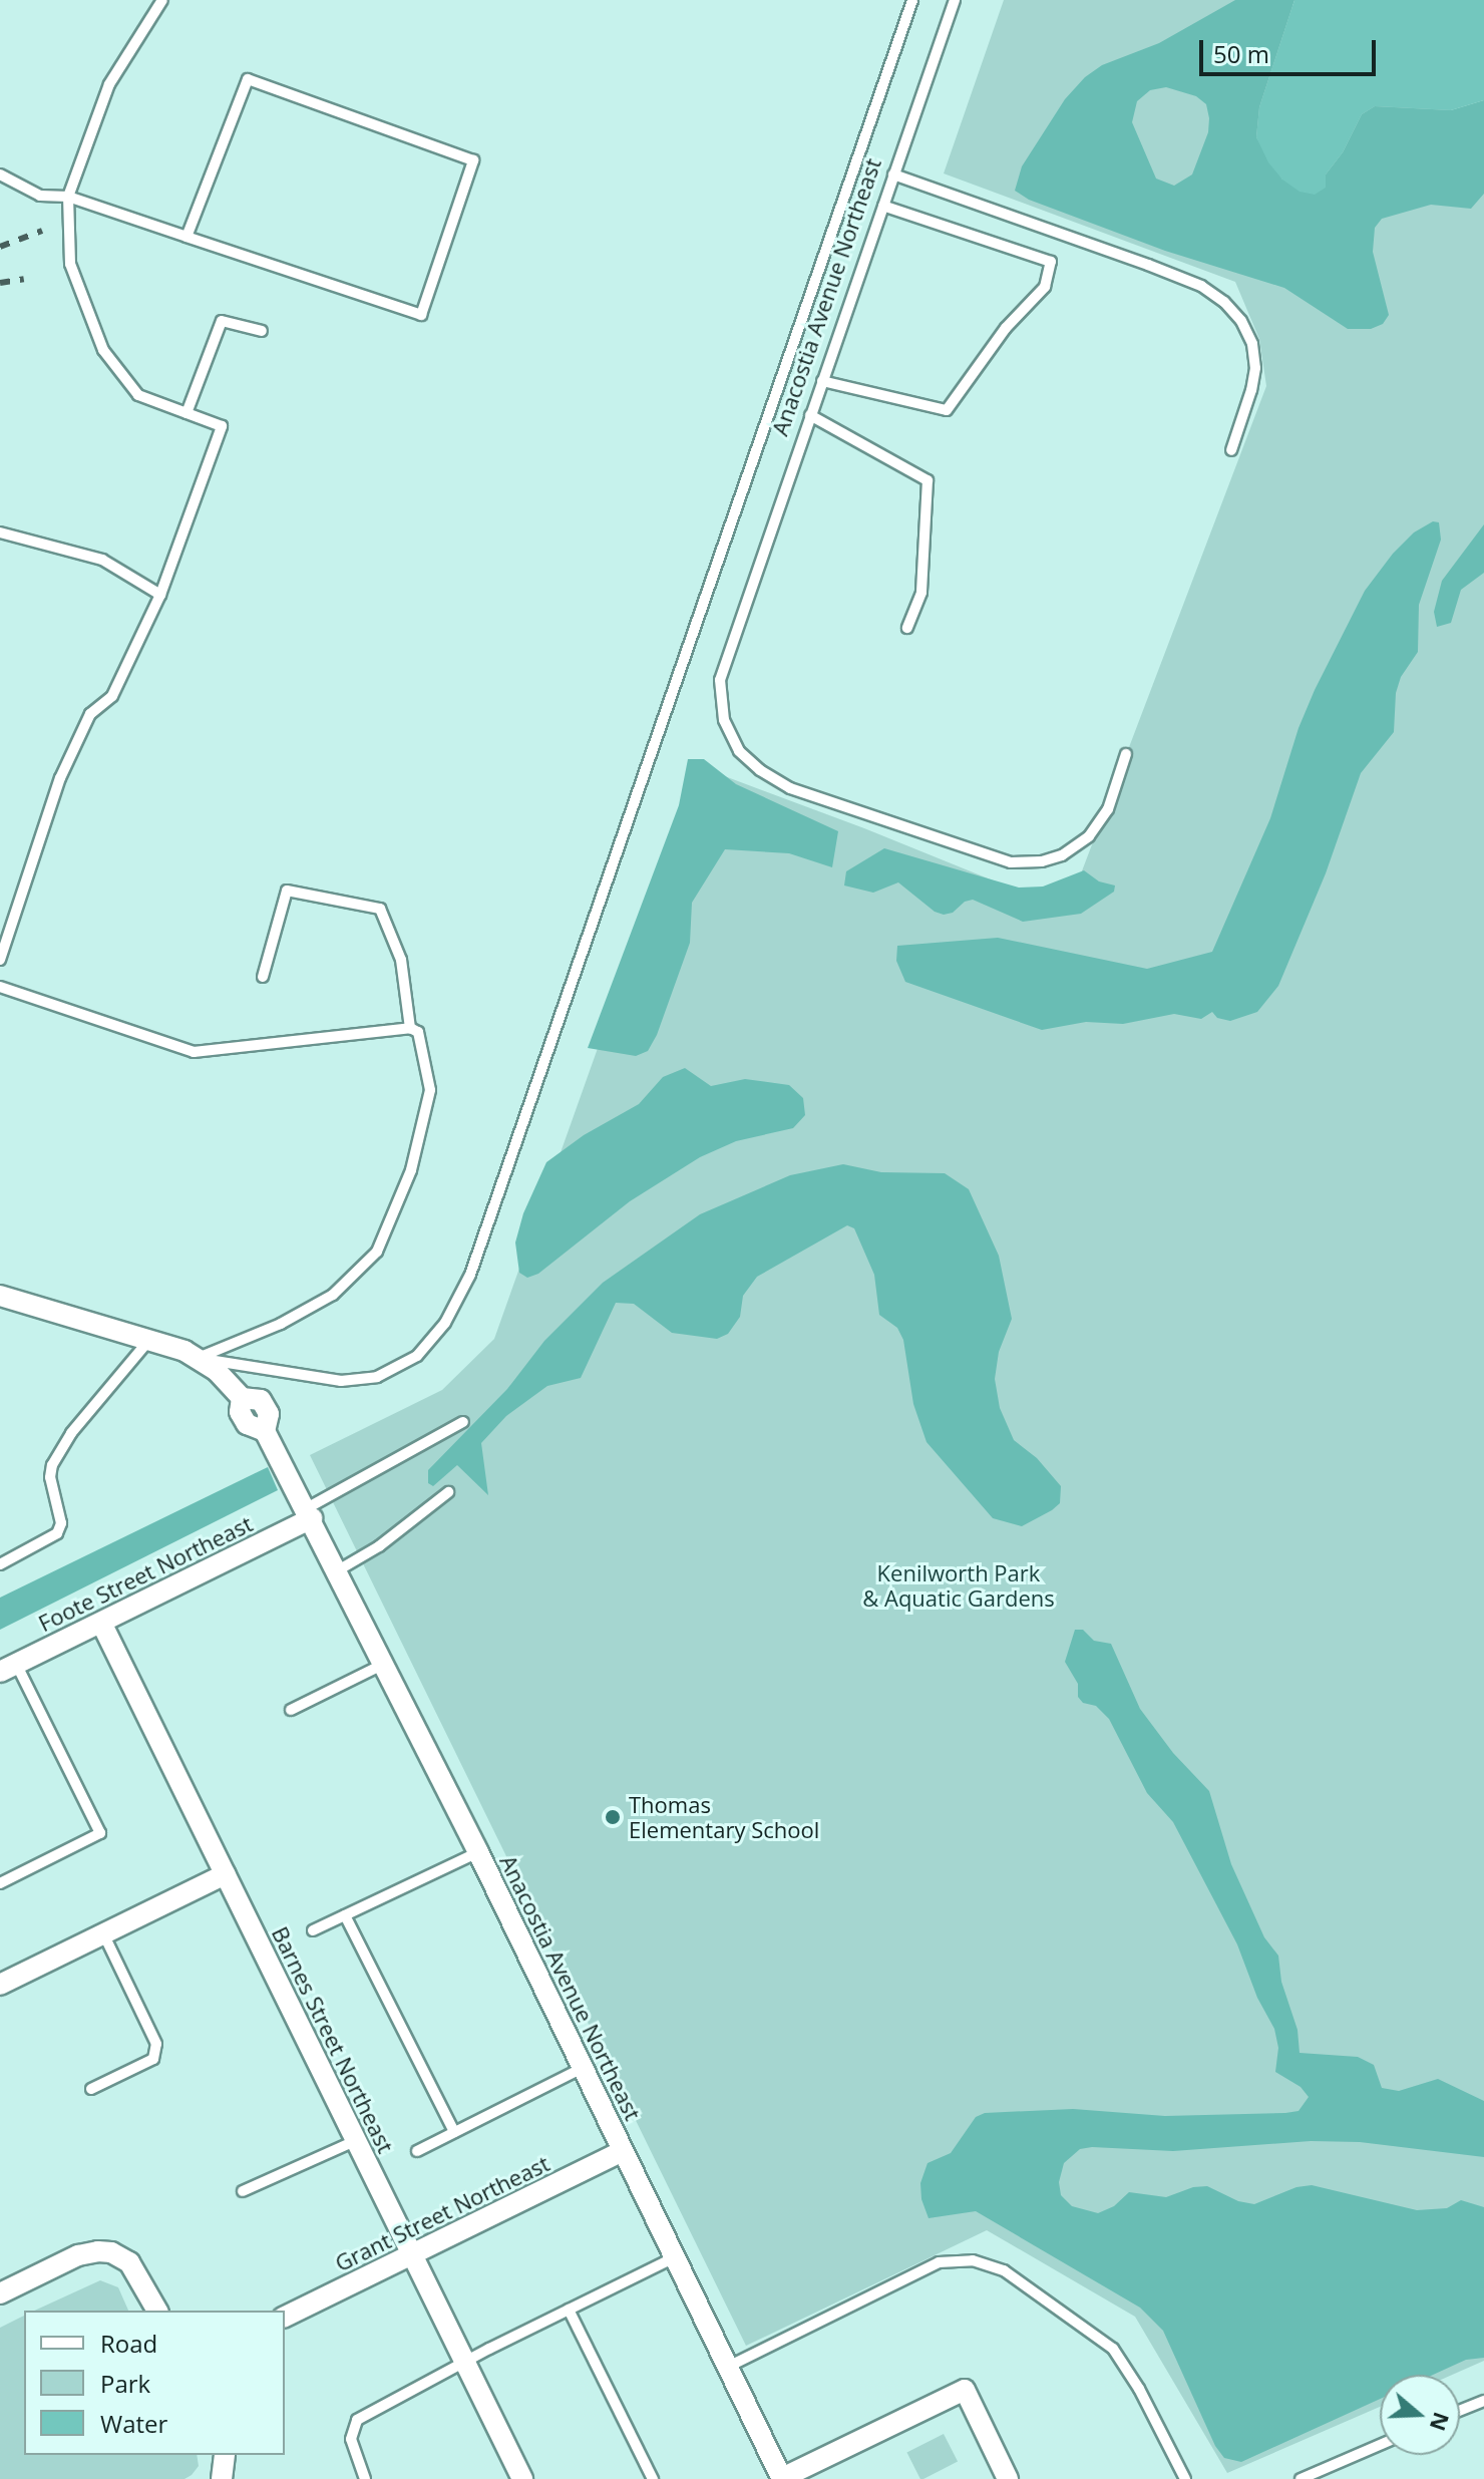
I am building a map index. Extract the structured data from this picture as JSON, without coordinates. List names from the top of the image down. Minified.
{"streets":{"street":["Anacostia Avenue Northeast","Foote Street Northeast","Barnes Street Northeast","Grant Street Northeast"]},"crossings":[["Anacostia Avenue Northeast","Foote Street Northeast"],["Anacostia Avenue Northeast","Grant Street Northeast"],["Foote Street Northeast","Barnes Street Northeast"],["Barnes Street Northeast","Grant Street Northeast"]],"parks":["Kenilworth Park & Aquatic Gardens"],"places":["Thomas Elementary School"],"legend":["Road","Park","Water"],"scale_bar":"50 m","north":"right"}
